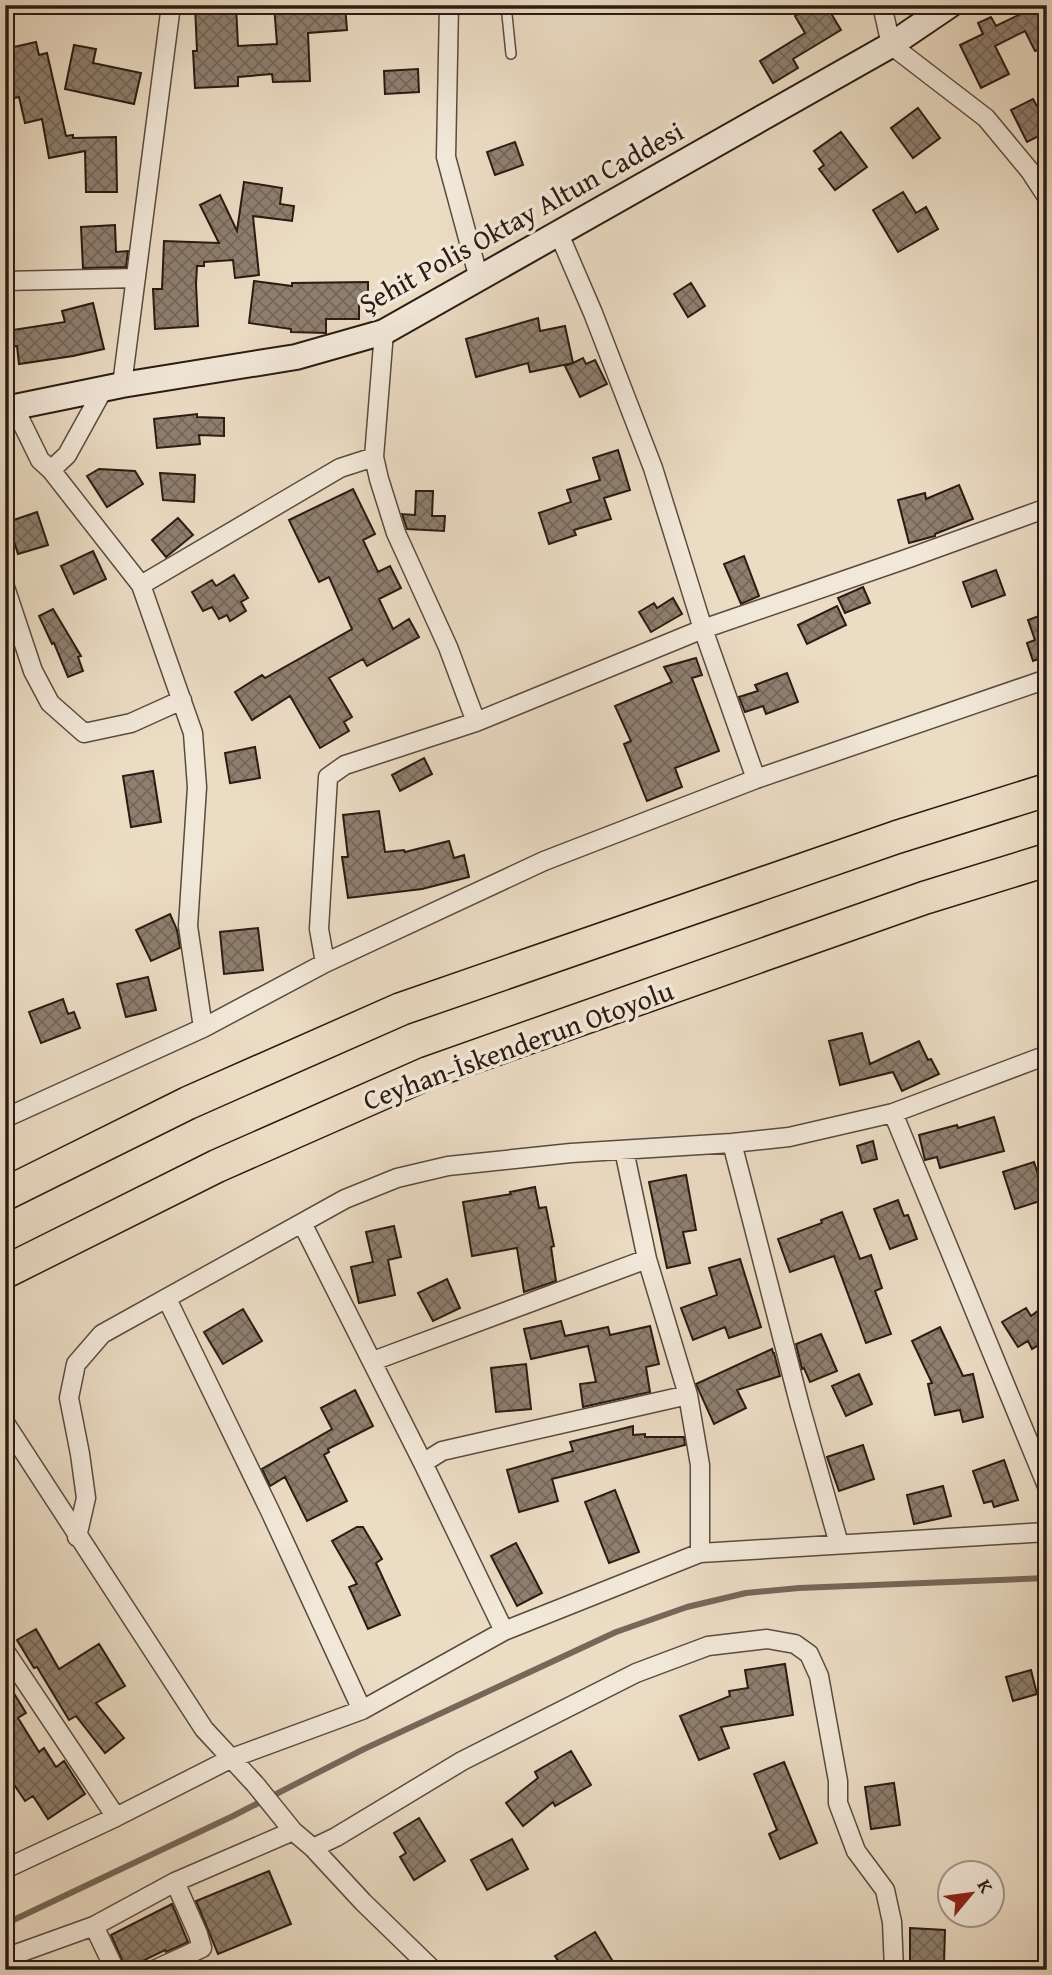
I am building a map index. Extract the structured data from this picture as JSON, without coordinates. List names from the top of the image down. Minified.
{"streets":{"highway":["Ceyhan-İskenderun Otoyolu"],"street":["Şehit Polis Oktay Altun Caddesi"]},"north":"top right"}
